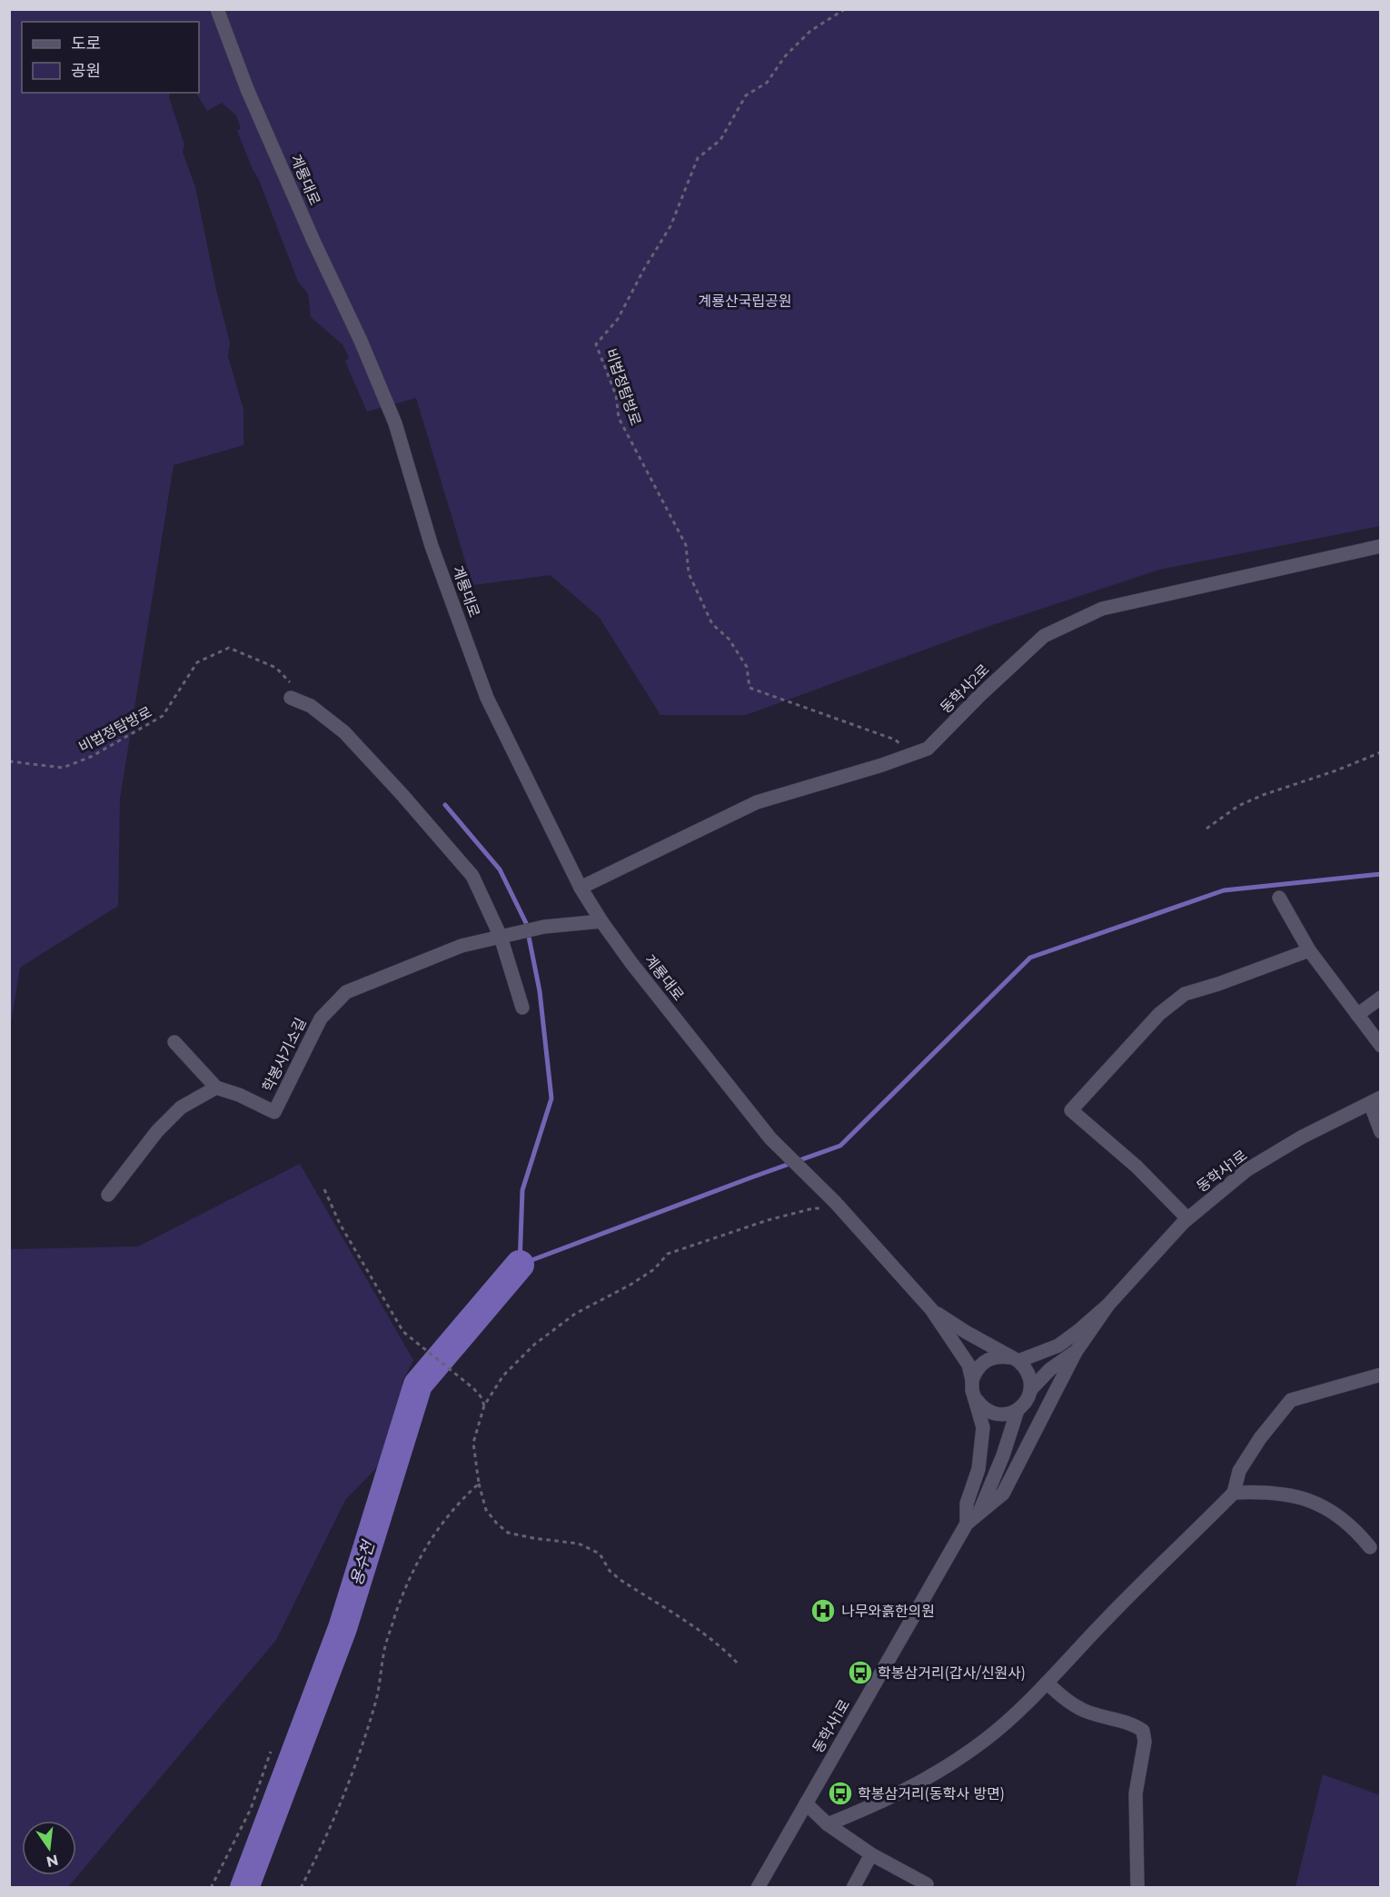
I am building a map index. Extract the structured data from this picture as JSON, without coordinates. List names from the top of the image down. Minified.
{"streets":{"street":["계룡대로","동학사2로","학봉사기소길","동학사1로"],"path":["비법정탐방로"]},"crossings":[["계룡대로","동학사2로"],["계룡대로","학봉사기소길"],["비법정탐방로","동학사2로"]],"water":["용수천"],"parks":["계룡산국립공원"],"places":{"hospital":["나무와흙한의원"],"bus stop":["학봉삼거리(갑사/신원사)","학봉삼거리(동학사 방면)"]},"legend":["도로","공원"],"north":"bottom"}
